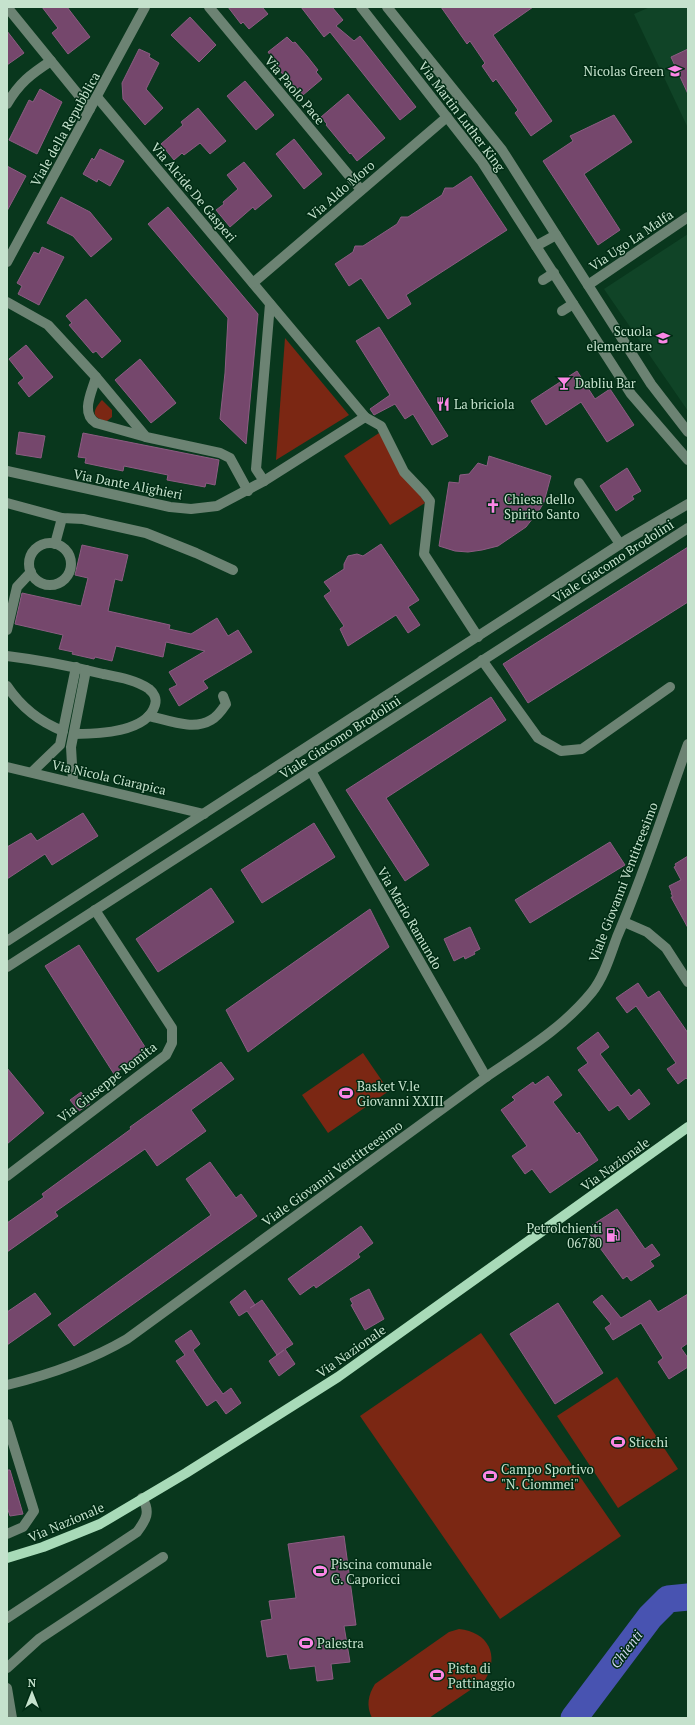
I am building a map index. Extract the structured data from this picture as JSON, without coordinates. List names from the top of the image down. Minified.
{"streets":{"main road":["Via Nazionale"],"street":["Via Paolo Pace","Via Martin Luther King","Viale della Repubblica","Via Aldo Moro","Via Alcide De Gasperi","Via Ugo La Malfa","Via Dante Alighieri","Viale Giacomo Brodolini","Via Nicola Ciarapica","Viale Giovanni Ventitreesimo","Via Mario Ramundo","Via Giuseppe Romita"]},"crossings":[["Via Paolo Pace","Via Aldo Moro"],["Via Martin Luther King","Via Aldo Moro"],["Via Martin Luther King","Via Ugo La Malfa"],["Viale della Repubblica","Via Alcide De Gasperi"],["Via Aldo Moro","Via Alcide De Gasperi"],["Via Alcide De Gasperi","Via Dante Alighieri"],["Via Alcide De Gasperi","Viale Giacomo Brodolini"],["Viale Giacomo Brodolini","Via Nicola Ciarapica"],["Viale Giacomo Brodolini","Via Mario Ramundo"],["Viale Giacomo Brodolini","Via Giuseppe Romita"],["Viale Giovanni Ventitreesimo","Via Mario Ramundo"]],"water":["Chienti"],"places":{"school or university":["Nicolas Green","Scuola elementare"],"bar":["Dabliu Bar"],"restaurant":["La briciola"],"church":["Chiesa dello Spirito Santo"],"sports":["Basket V.le Giovanni XXIII","Sticchi","Campo Sportivo \"N. Ciommei\"","Piscina comunale G. Caporicci","Palestra","Pista di Pattinaggio"],"fuel station":["Petrolchienti 06780"]},"north":"top"}
